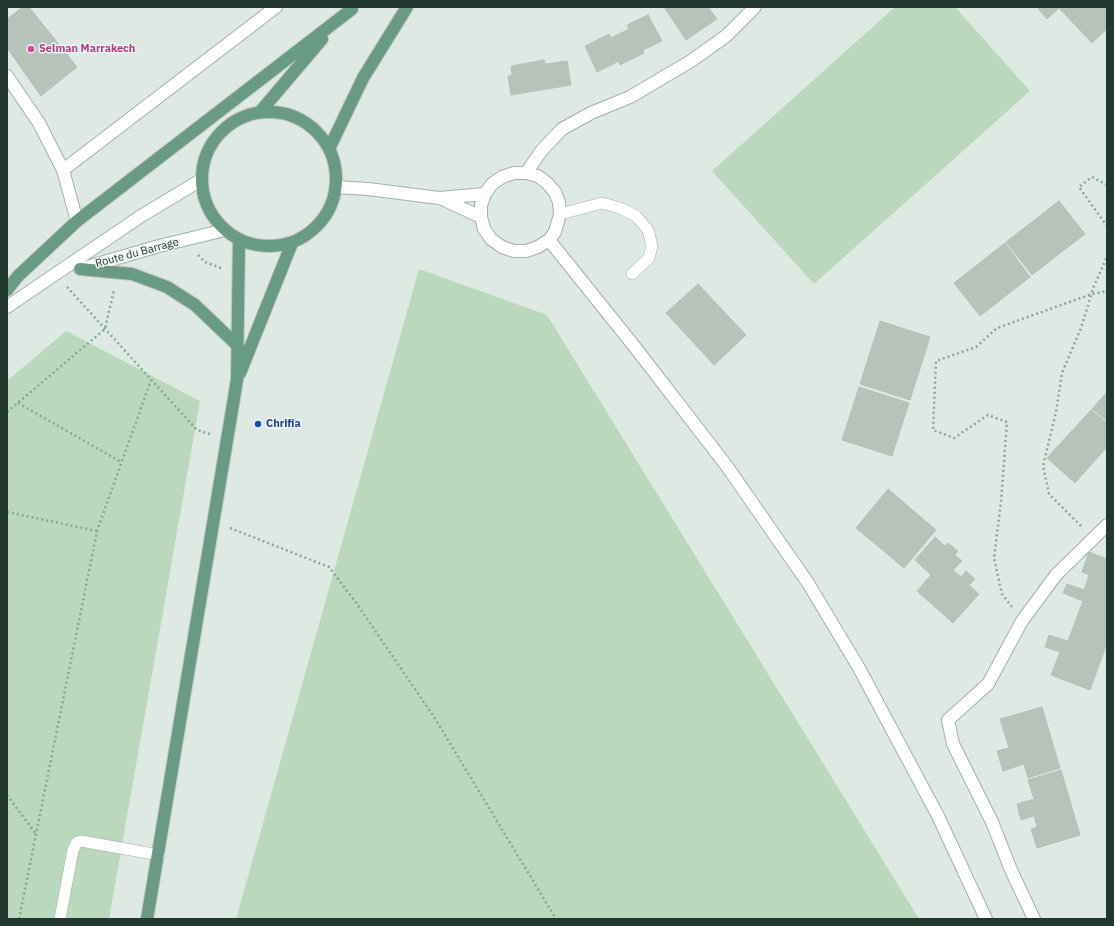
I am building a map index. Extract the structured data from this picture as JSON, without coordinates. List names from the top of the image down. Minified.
{"streets":{"street":["Route du Barrage"]},"places":["Selman Marrakech","Chrifia"]}
